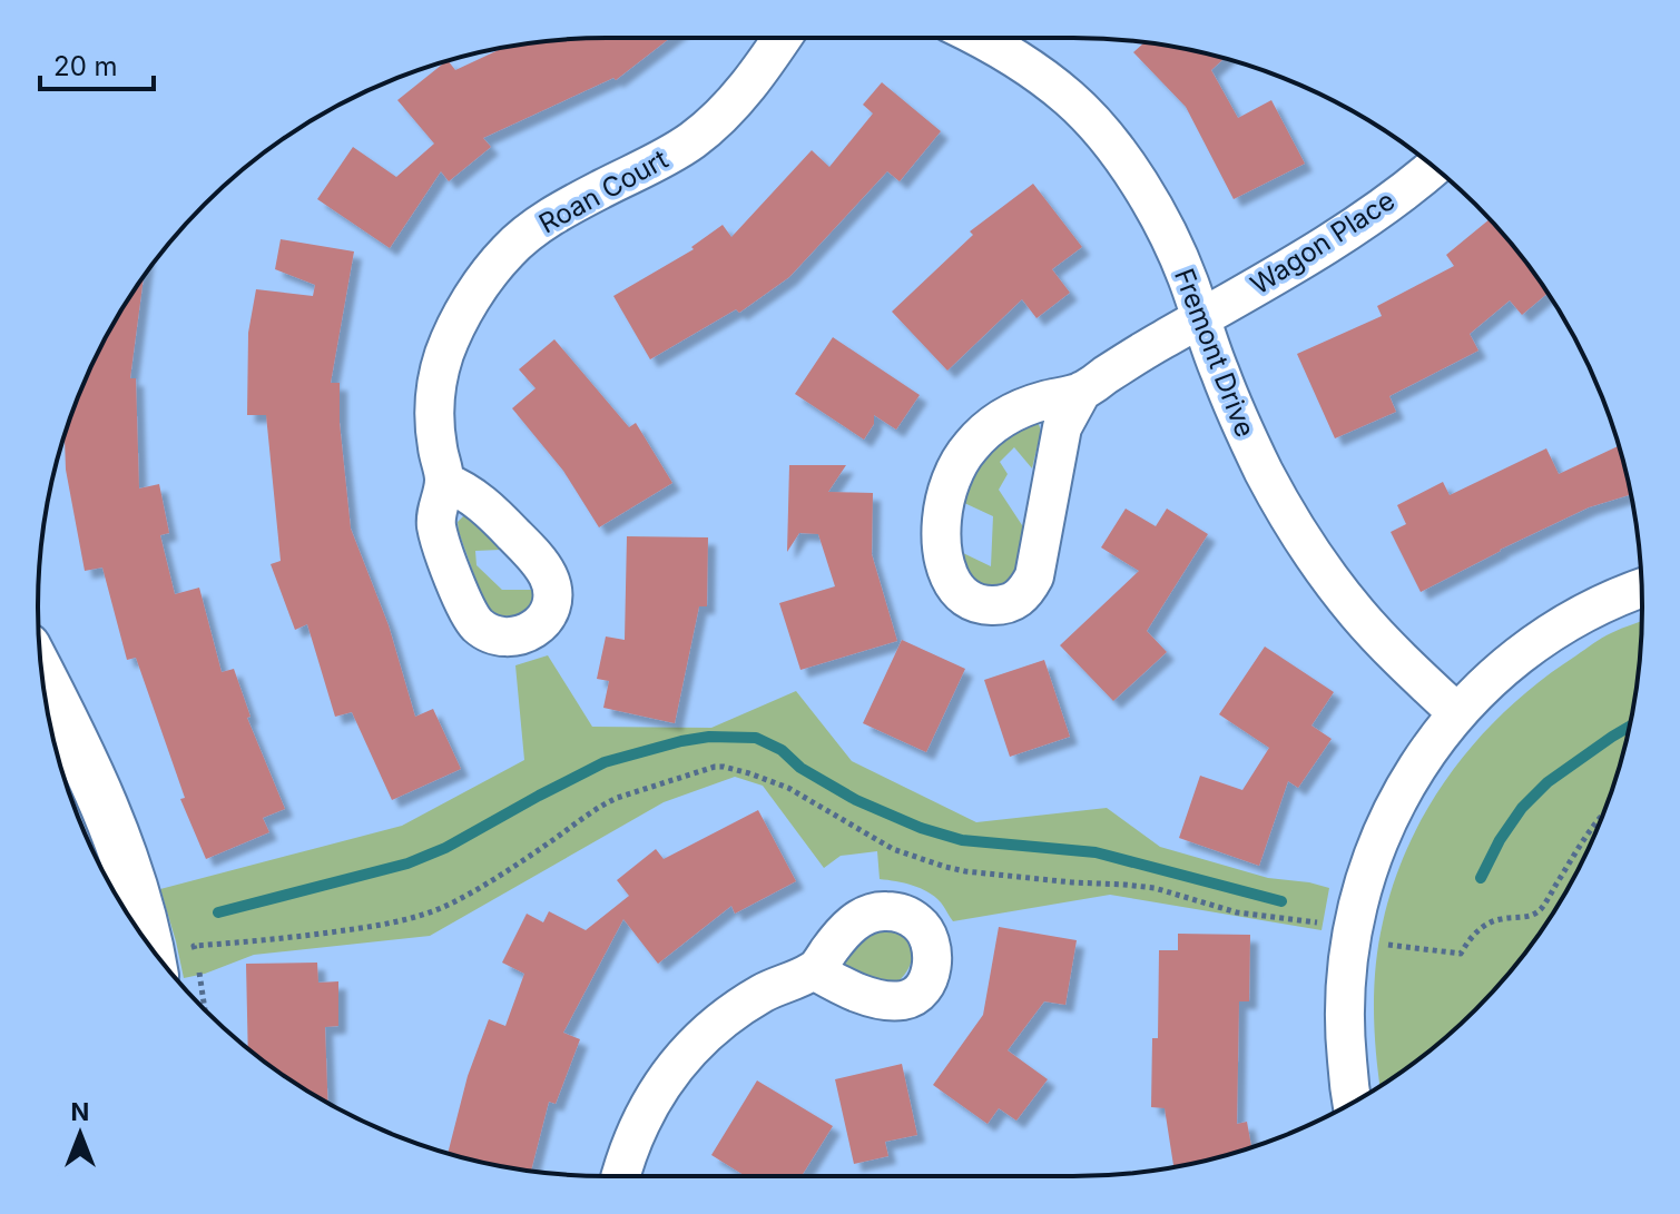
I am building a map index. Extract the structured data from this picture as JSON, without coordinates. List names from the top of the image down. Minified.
{"streets":{"street":["Roan Court","Wagon Place","Fremont Drive"]},"crossings":[["Wagon Place","Fremont Drive"]],"scale_bar":"20 m","north":"top"}
